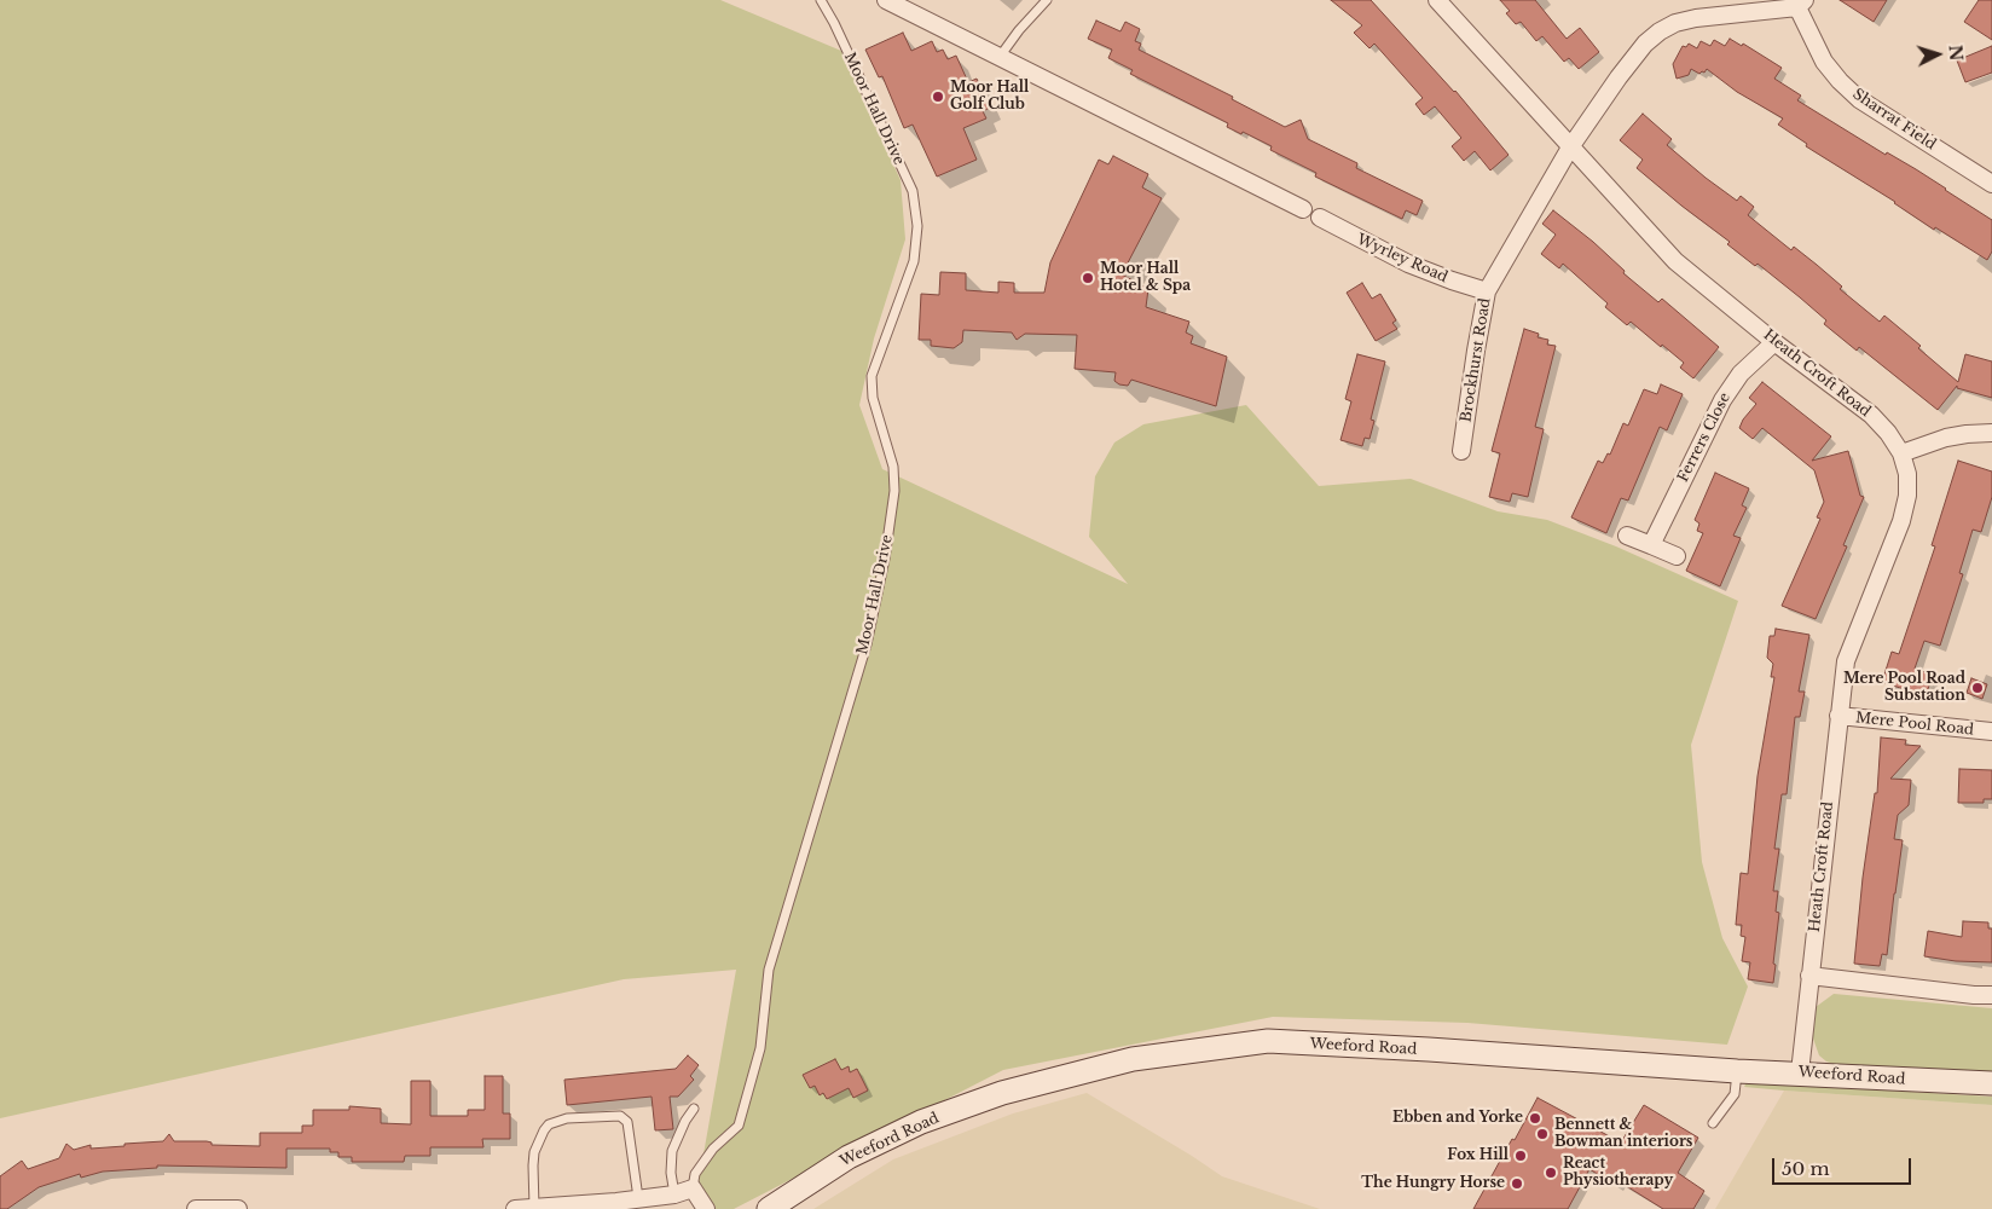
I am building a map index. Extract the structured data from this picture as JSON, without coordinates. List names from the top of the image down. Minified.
{"streets":{"street":["Sharrat Field","Wyrley Road","Brockhurst Road","Heath Croft Road","Ferrers Close","Mere Pool Road","Weeford Road"],"lane":["Moor Hall Drive"]},"crossings":[["Sharrat Field","Brockhurst Road"],["Wyrley Road","Brockhurst Road"],["Brockhurst Road","Heath Croft Road"],["Heath Croft Road","Ferrers Close"],["Heath Croft Road","Mere Pool Road"],["Heath Croft Road","Weeford Road"]],"places":["Moor Hall Golf Club","Moor Hall Hotel & Spa","Mere Pool Road Substation","Ebben and Yorke","Bennett & Bowman interiors","Fox Hill","React Physiotherapy","The Hungry Horse"],"scale_bar":"50 m","north":"right"}
